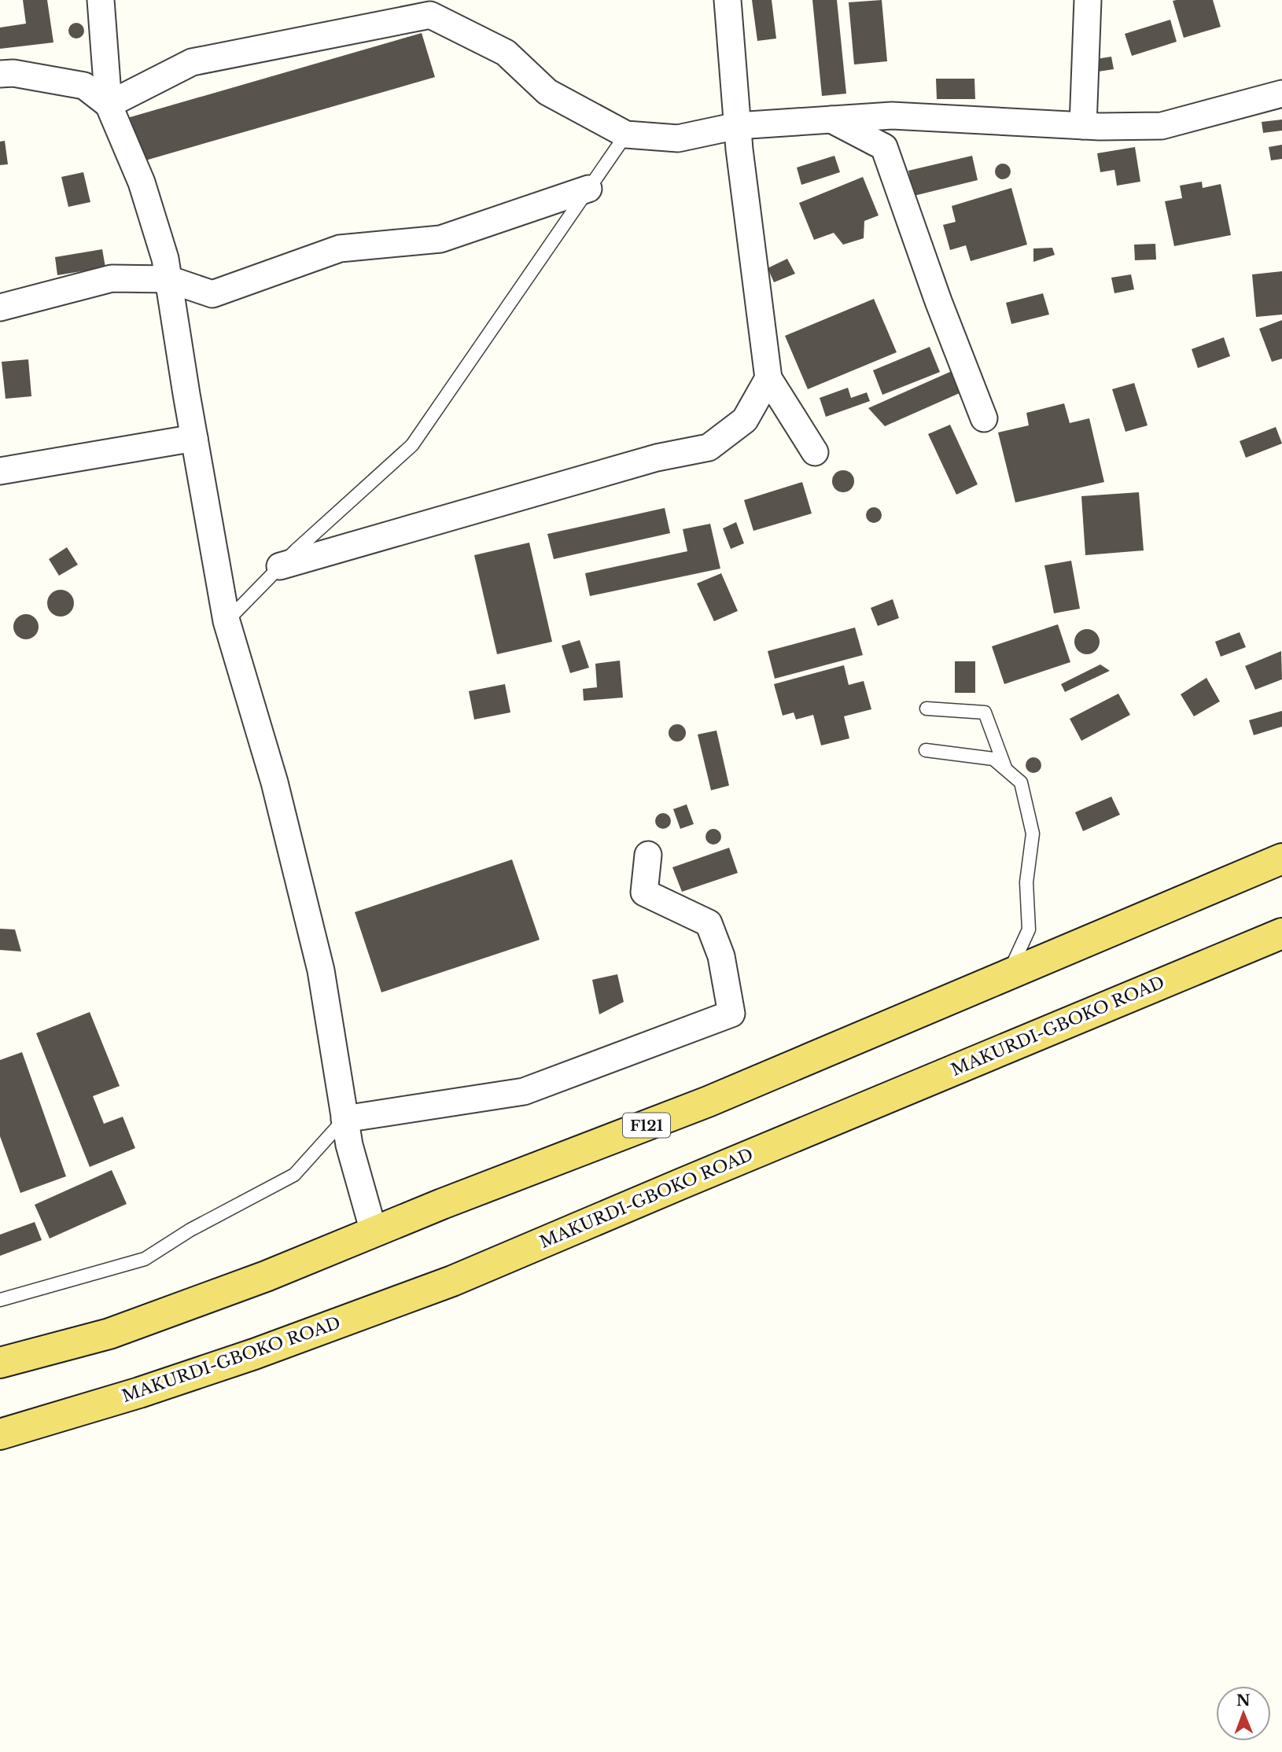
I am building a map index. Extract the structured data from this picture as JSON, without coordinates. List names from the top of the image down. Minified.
{"streets":{"main road":["MAKURDI-GBOKO ROAD","F121"]},"north":"top"}
